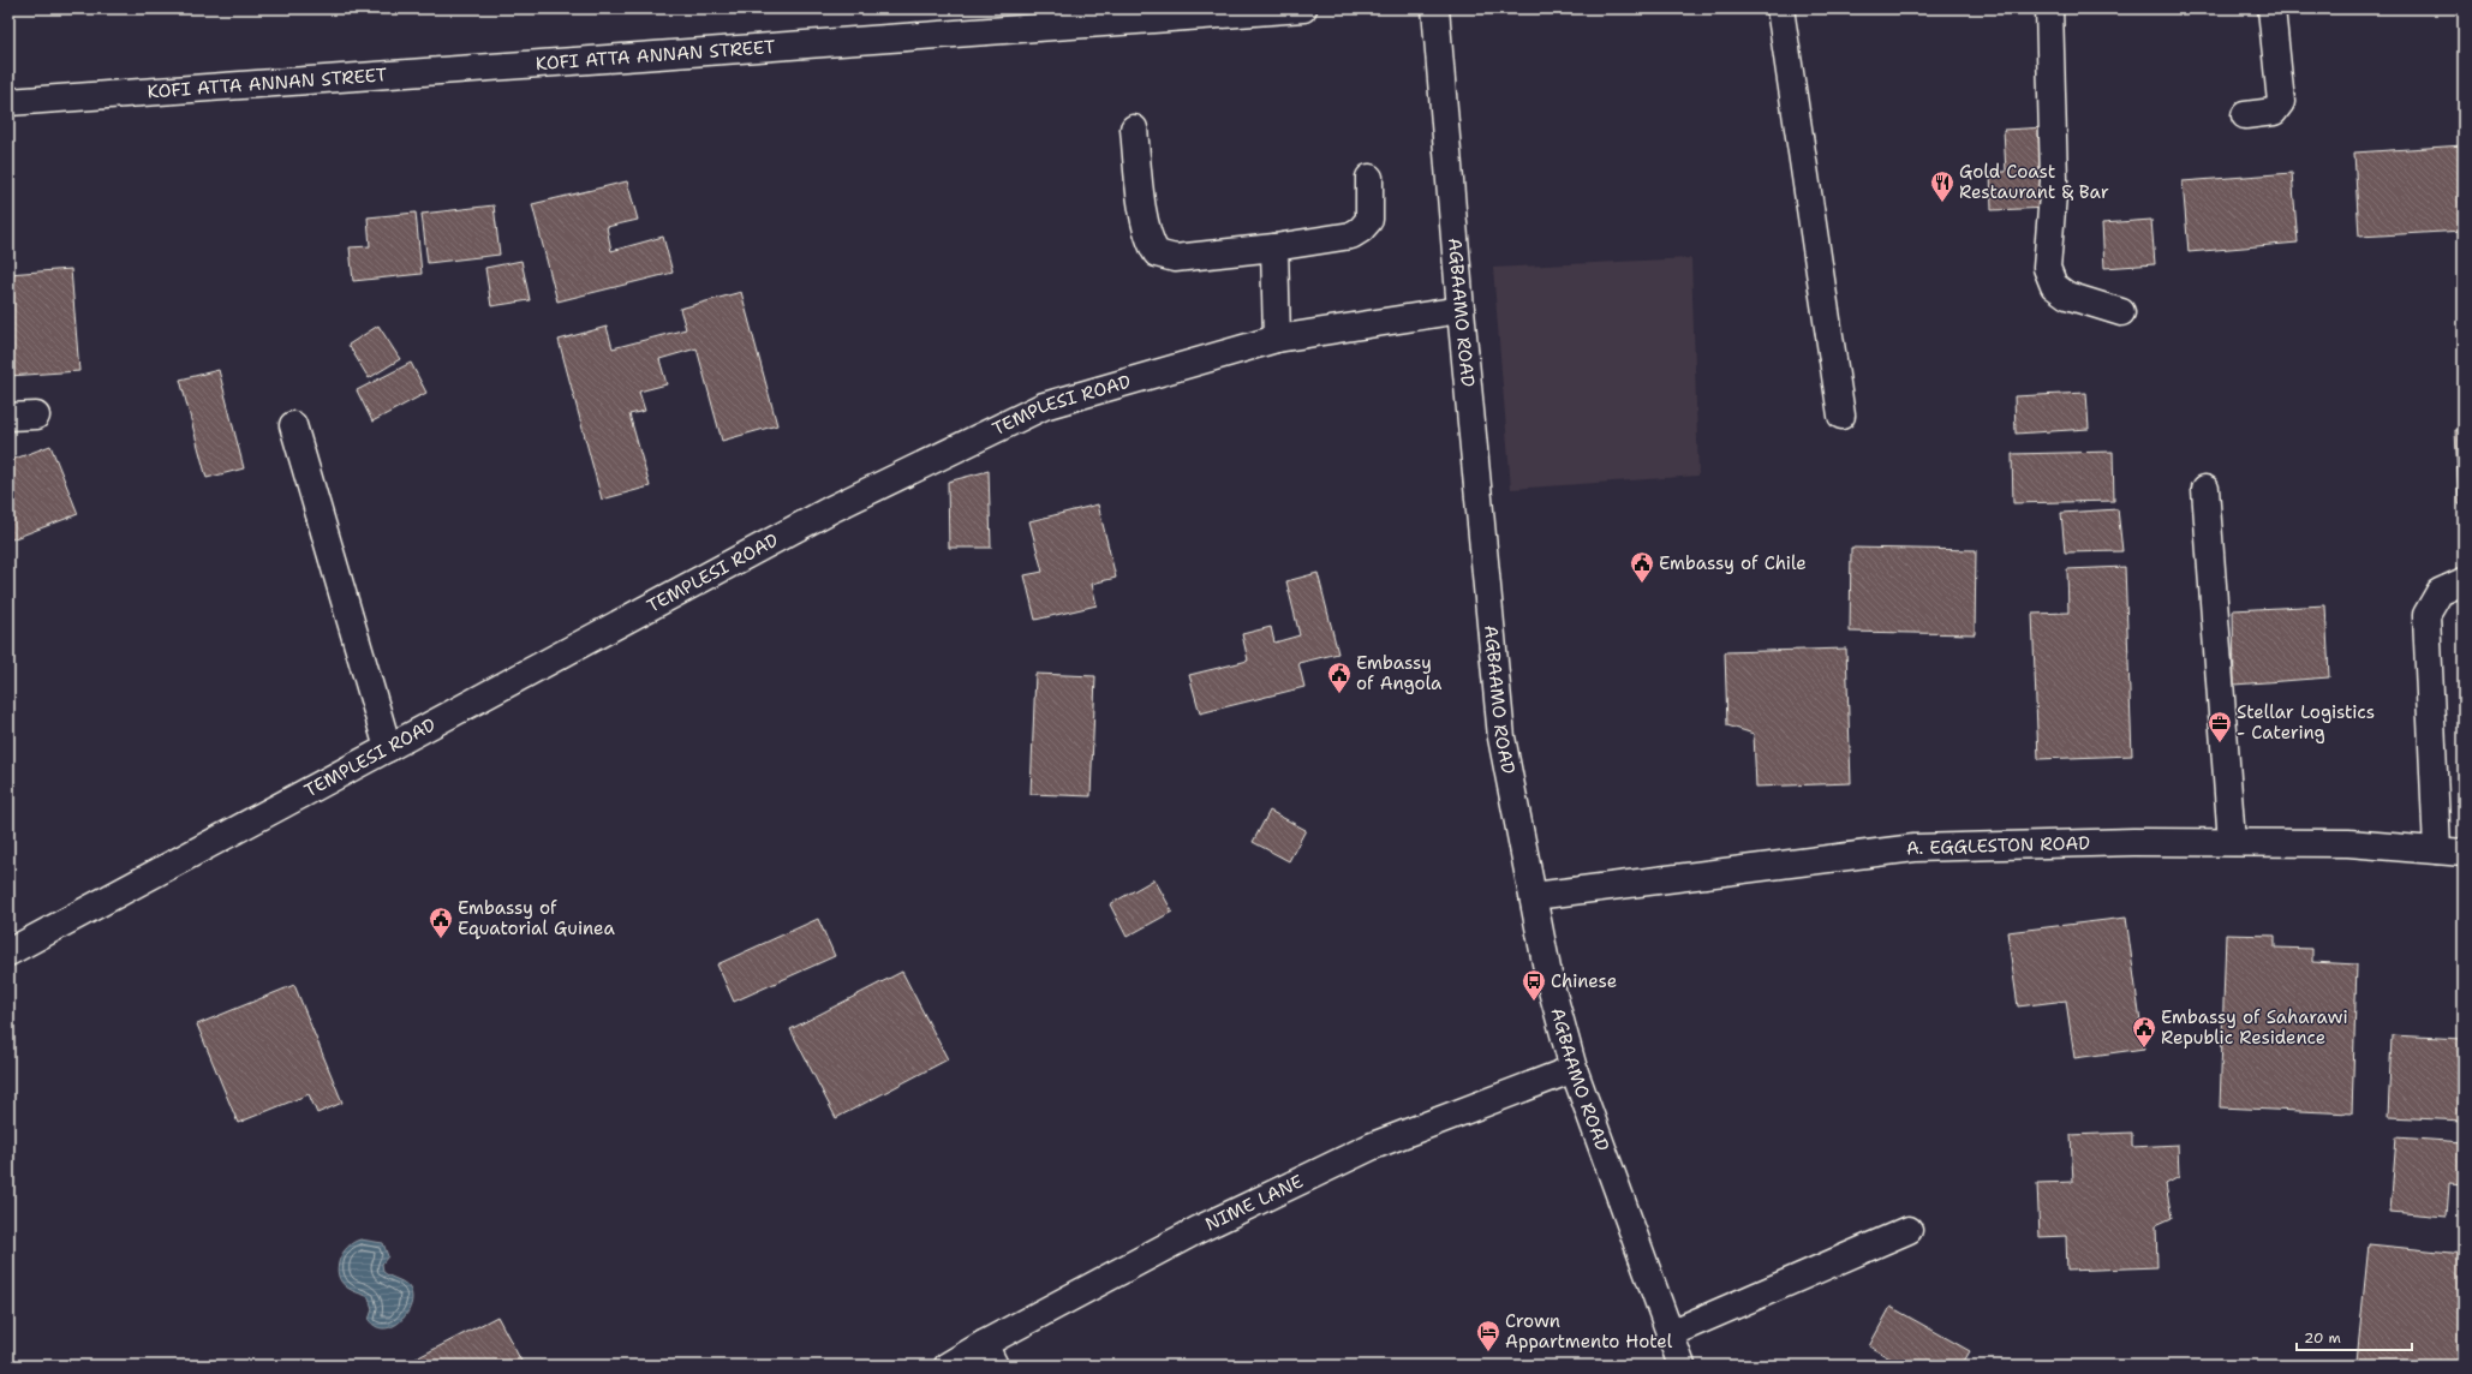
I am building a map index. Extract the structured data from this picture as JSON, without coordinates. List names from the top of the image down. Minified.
{"streets":{"street":["KOFI ATTA ANNAN STREET","AGBAAMO ROAD","TEMPLESI ROAD","A. EGGLESTON ROAD","NIME LANE"]},"crossings":[["AGBAAMO ROAD","TEMPLESI ROAD"],["AGBAAMO ROAD","A. EGGLESTON ROAD"],["AGBAAMO ROAD","NIME LANE"]],"places":{"restaurant":["Gold Coast Restaurant & Bar"],"public building":["Embassy of Chile","Embassy of Angola","Embassy of Equatorial Guinea","Embassy of Saharawi Republic Residence"],"office":["Stellar Logistics - Catering"],"bus stop":["Chinese"],"hotel":["Crown Appartmento Hotel"]},"scale_bar":"20 m"}
